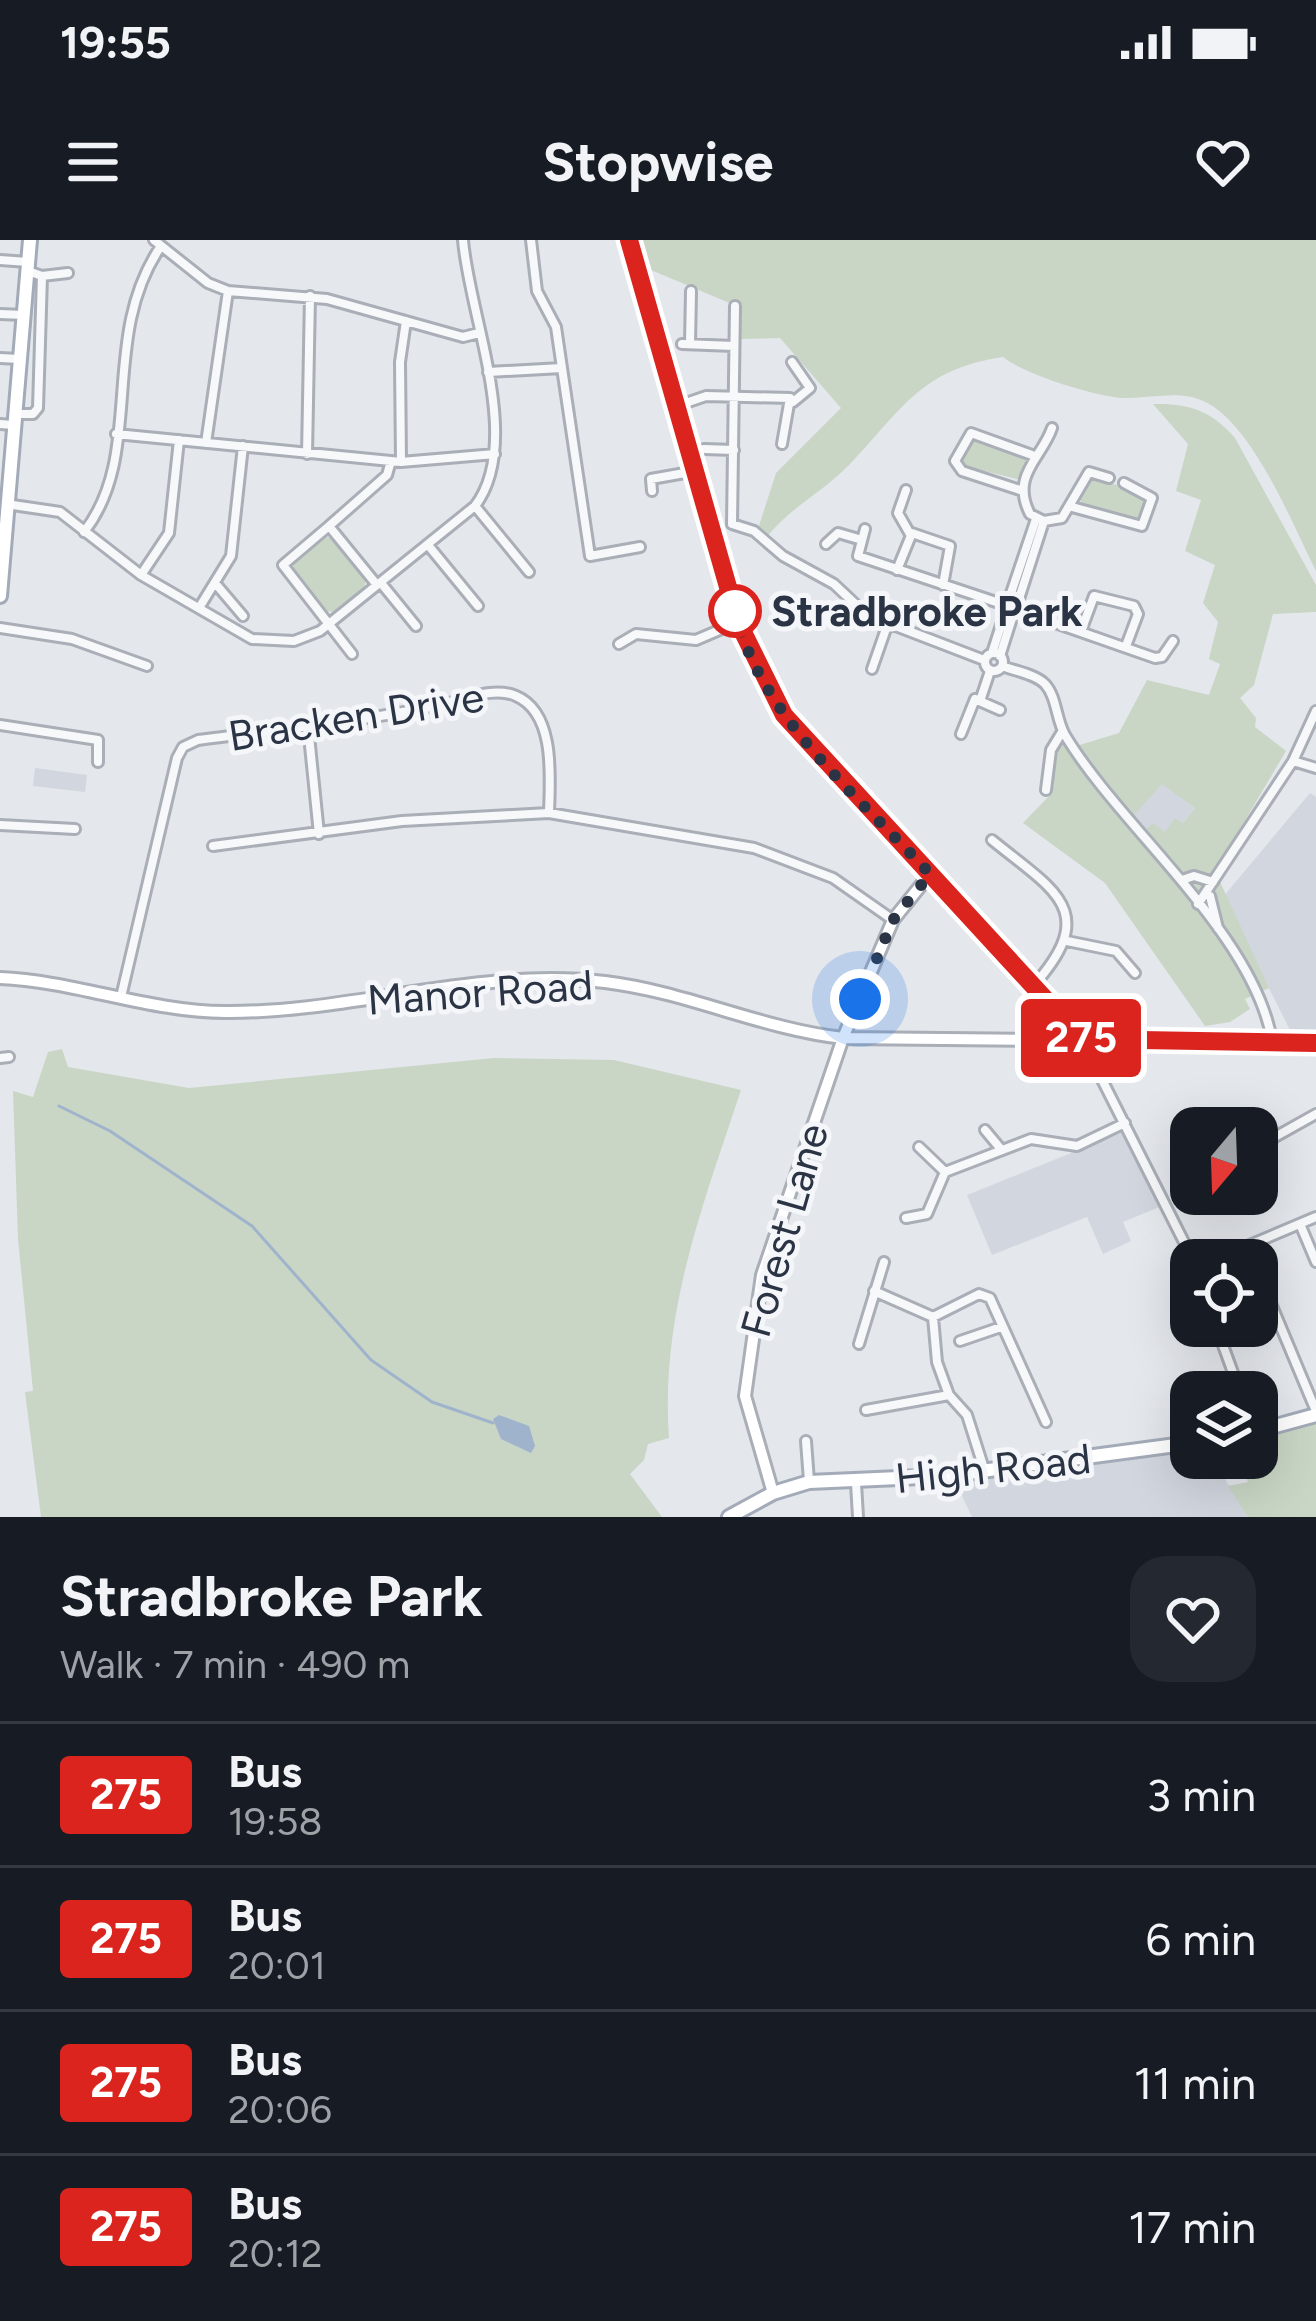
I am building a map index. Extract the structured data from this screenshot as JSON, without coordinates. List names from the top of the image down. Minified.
{"streets":{"main road":["High Road"],"street":["Bracken Drive","Manor Road","Forest Lane"]},"crossings":[["Bracken Drive","Manor Road"],["Manor Road","Forest Lane"],["Forest Lane","High Road"]],"places":["Stradbroke Park"],"lines":["bus line 275"],"north":"bottom","page":{"status":"19:55","header":"Stopwise","on_map":"275","heading":["Stradbroke Park","Walk · 7 min · 490 m"],"list":[{"mark":"275","name":"Bus","note":"19:58","value":"3 min"},{"mark":"275","name":"Bus","note":"20:01","value":"6 min"},{"mark":"275","name":"Bus","note":"20:06","value":"11 min"},{"mark":"275","name":"Bus","note":"20:12","value":"17 min"}]}}
